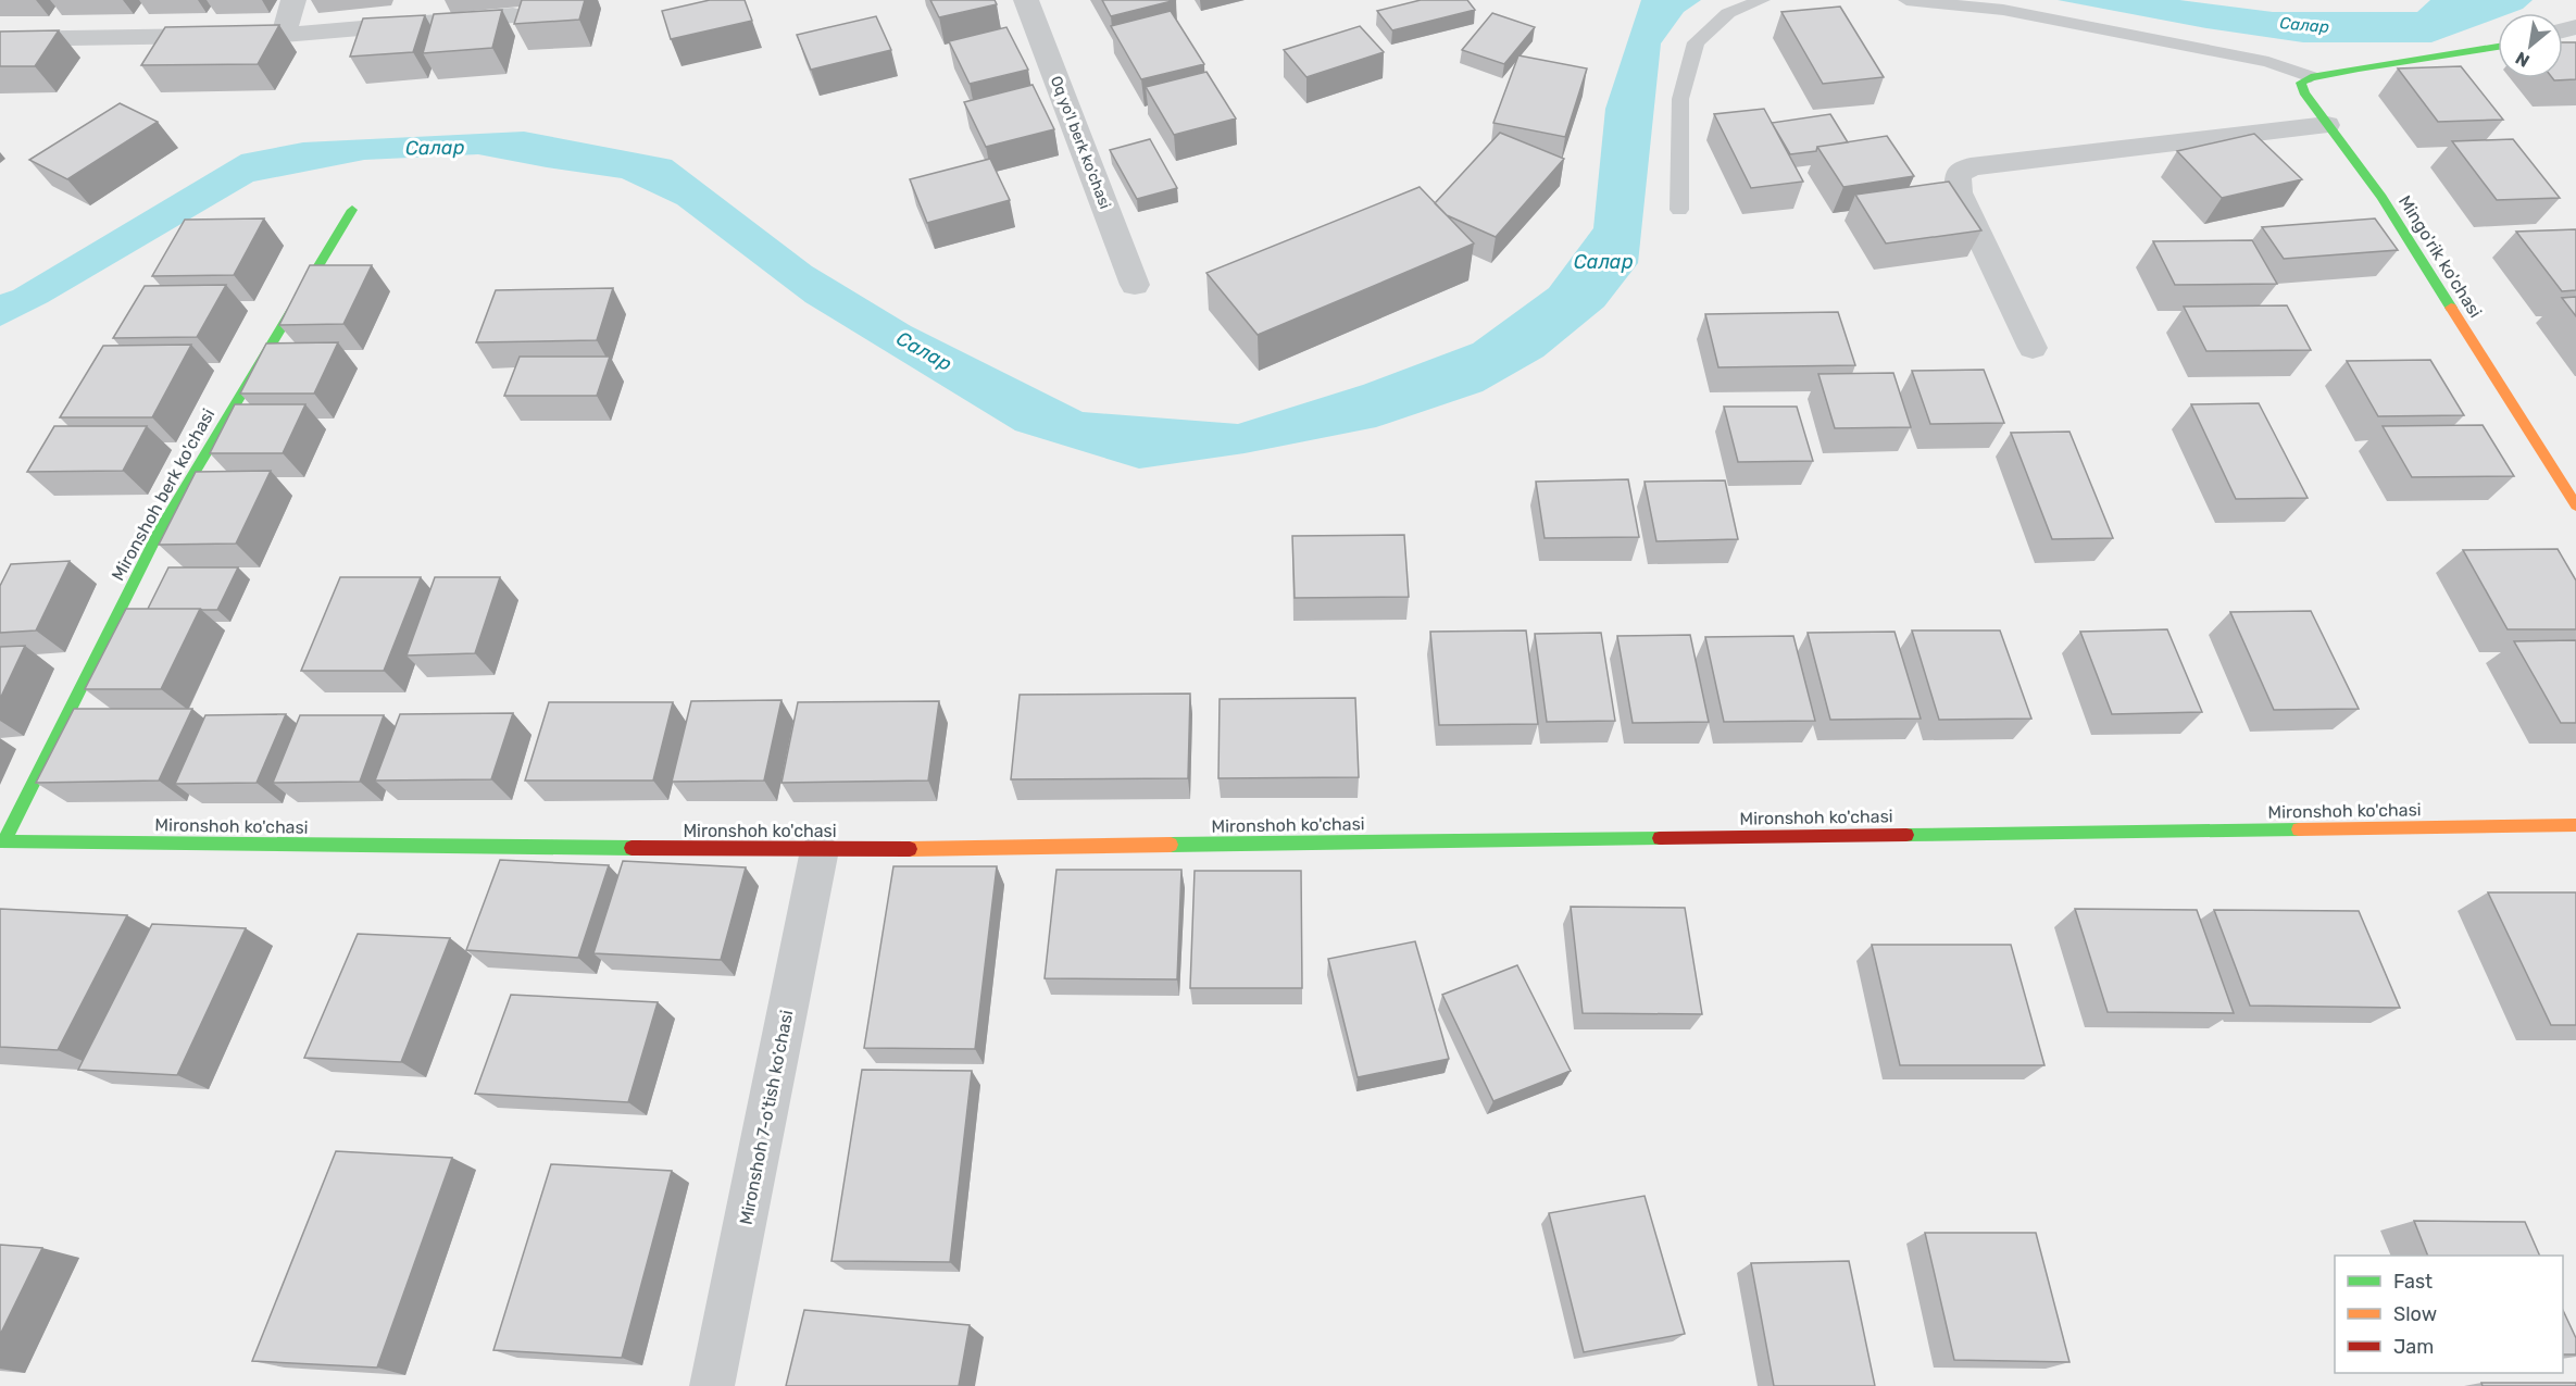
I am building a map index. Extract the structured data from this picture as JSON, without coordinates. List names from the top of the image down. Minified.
{"streets":{"street":["Oq yo'l berk ko'chasi","Mingo'rik ko'chasi","Mironshoh berk ko'chasi","Mironshoh ko'chasi","Mironshoh 7-o'tish ko'chasi"]},"crossings":[["Mironshoh berk ko'chasi","Mironshoh ko'chasi"],["Mironshoh ko'chasi","Mironshoh 7-o'tish ko'chasi"]],"water":["Салар"],"legend":["Fast","Slow","Jam"],"north":"bottom left"}
